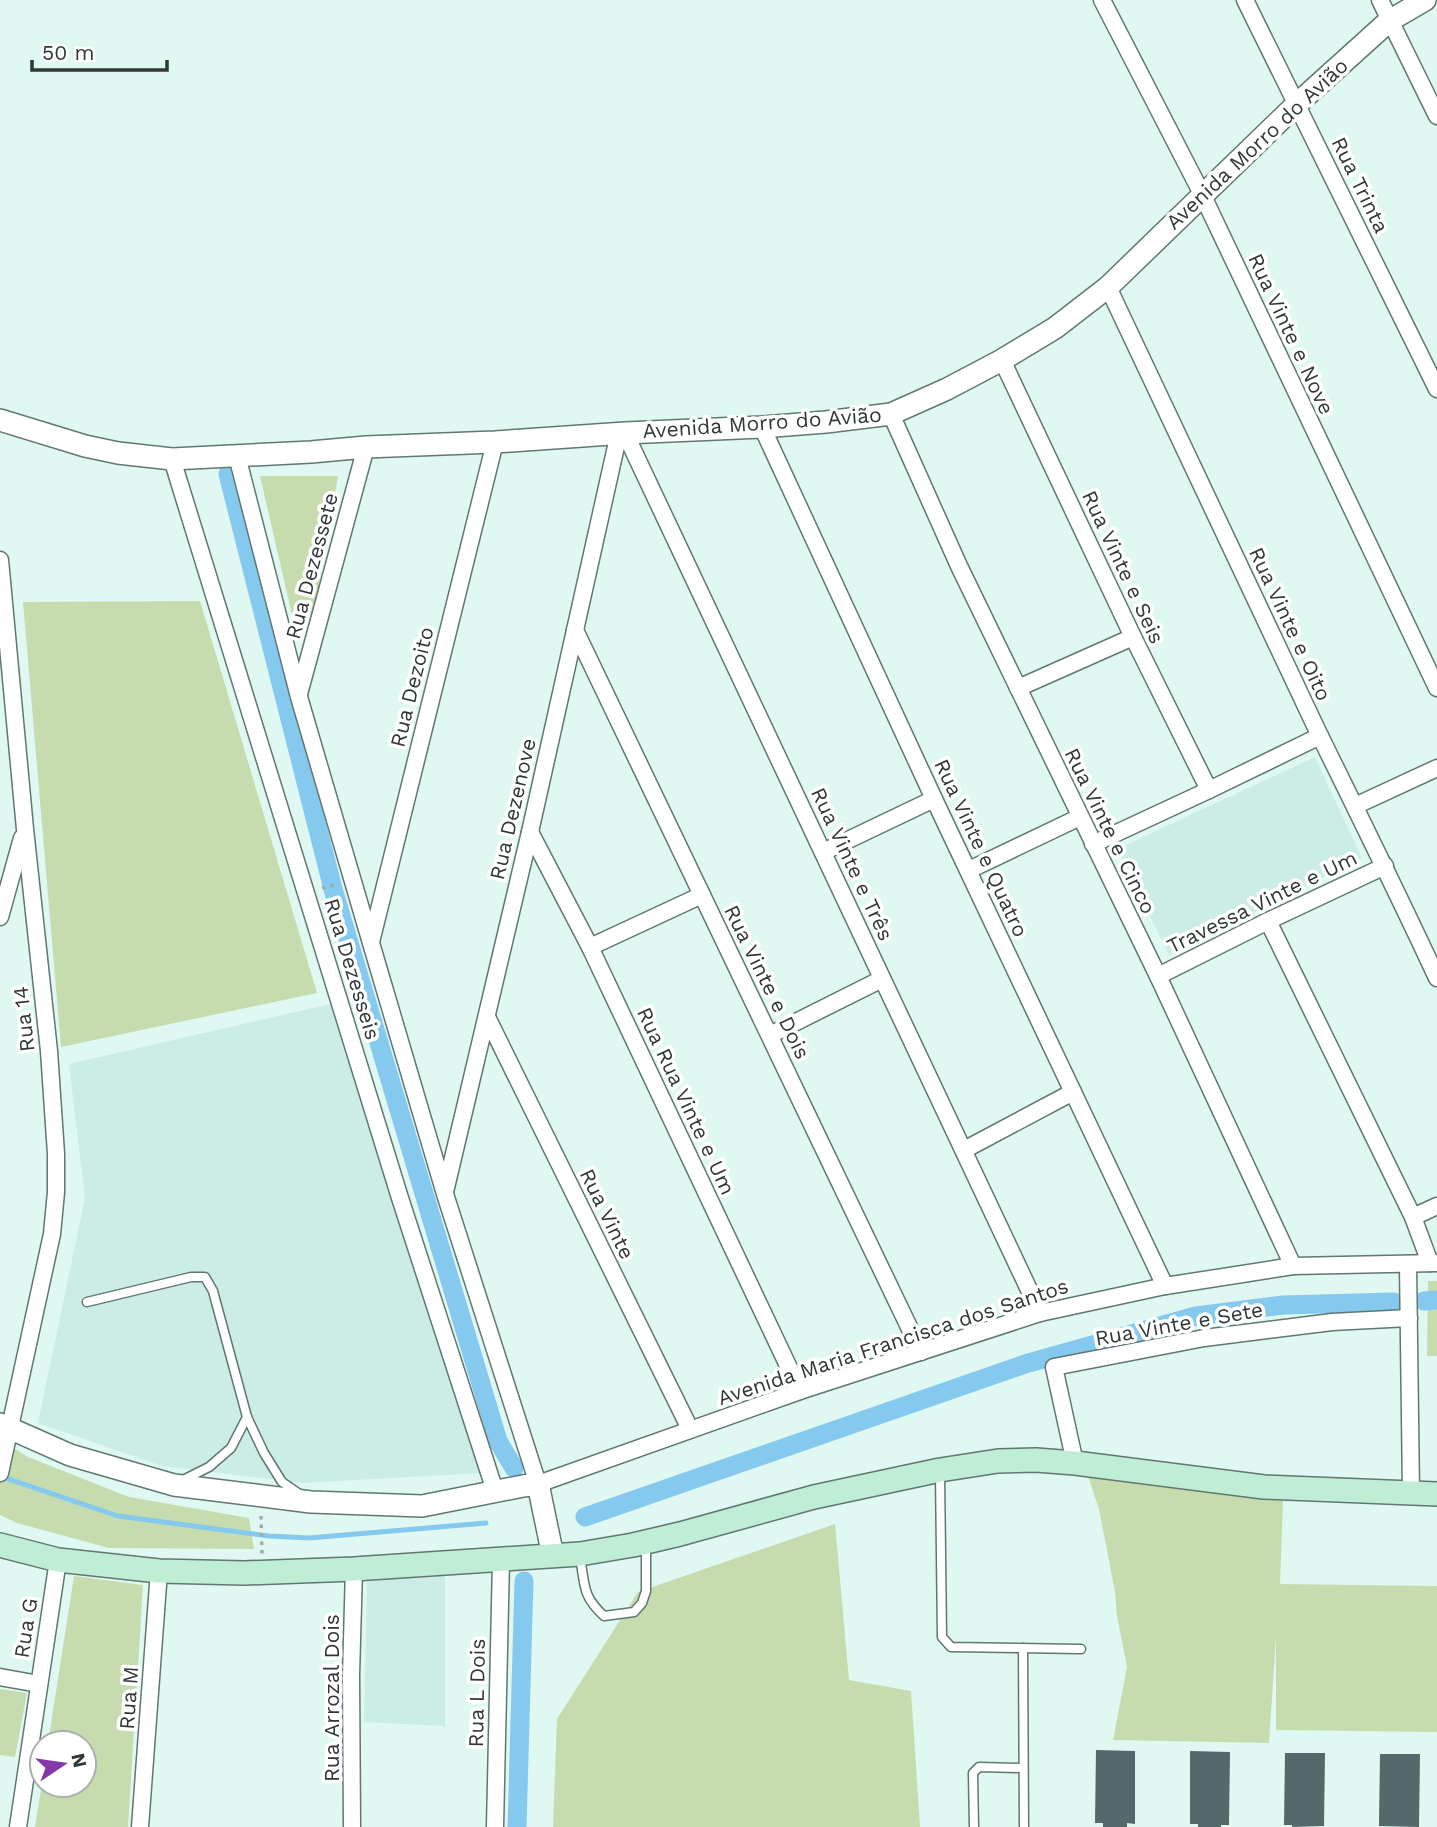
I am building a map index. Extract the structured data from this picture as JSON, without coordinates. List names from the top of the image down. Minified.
{"streets":{"street":["Avenida Morro do Avião","Rua Trinta","Rua Vinte e Nove","Rua Dezessete","Rua Vinte e Seis","Rua Vinte e Oito","Rua Dezoito","Rua Dezenove","Rua Vinte e Cinco","Rua Vinte e Quatro","Rua Vinte e Três","Travessa Vinte e Um","Rua Dezesseis","Rua Vinte e Dois","Rua 14","Rua Rua Vinte e Um","Rua Vinte","Rua Vinte e Sete","Avenida Maria Francisca dos Santos","Rua G","Rua L Dois","Rua M","Rua Arrozal Dois"]},"crossings":[["Avenida Morro do Avião","Rua Trinta"],["Avenida Morro do Avião","Rua Vinte e Nove"],["Avenida Morro do Avião","Rua Dezessete"],["Avenida Morro do Avião","Rua Vinte e Seis"],["Avenida Morro do Avião","Rua Vinte e Oito"],["Avenida Morro do Avião","Rua Dezoito"],["Avenida Morro do Avião","Rua Dezenove"],["Avenida Morro do Avião","Rua Vinte e Cinco"],["Avenida Morro do Avião","Rua Vinte e Quatro"],["Avenida Morro do Avião","Rua Vinte e Três"],["Avenida Morro do Avião","Rua Dezesseis"],["Rua Dezessete","Rua Dezesseis"],["Rua Vinte e Oito","Travessa Vinte e Um"],["Rua Dezoito","Rua Dezesseis"],["Rua Dezenove","Rua Vinte e Três"],["Rua Dezenove","Rua Dezesseis"],["Rua Dezenove","Rua Vinte e Dois"],["Rua Dezenove","Rua Rua Vinte e Um"],["Rua Dezenove","Rua Vinte"],["Rua Vinte e Cinco","Travessa Vinte e Um"],["Rua Vinte e Cinco","Avenida Maria Francisca dos Santos"],["Rua Vinte e Quatro","Avenida Maria Francisca dos Santos"],["Rua Vinte e Três","Avenida Maria Francisca dos Santos"],["Rua Dezesseis","Avenida Maria Francisca dos Santos"],["Rua Vinte e Dois","Avenida Maria Francisca dos Santos"],["Rua Rua Vinte e Um","Avenida Maria Francisca dos Santos"],["Rua Vinte","Avenida Maria Francisca dos Santos"]],"scale_bar":"50 m","north":"right"}
